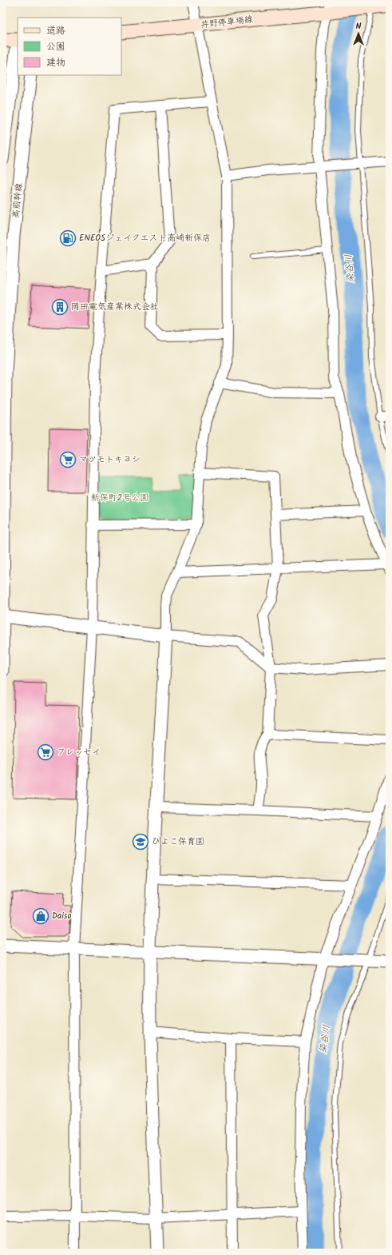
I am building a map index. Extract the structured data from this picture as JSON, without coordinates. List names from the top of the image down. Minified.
{"streets":{"main road":["井野停車場線"],"street":["高前幹線"]},"water":["染谷川"],"parks":["新保町2号公園"],"places":{"fuel station":["ENEOSジェイクエスト高崎新保店"],"building":["岡田電気産業株式会社"],"supermarket":["マツモトキヨシ","フレッセイ"],"school or university":["ひよこ保育園"],"shop":["Daiso"]},"legend":["道路","公園","建物"],"north":"top"}
